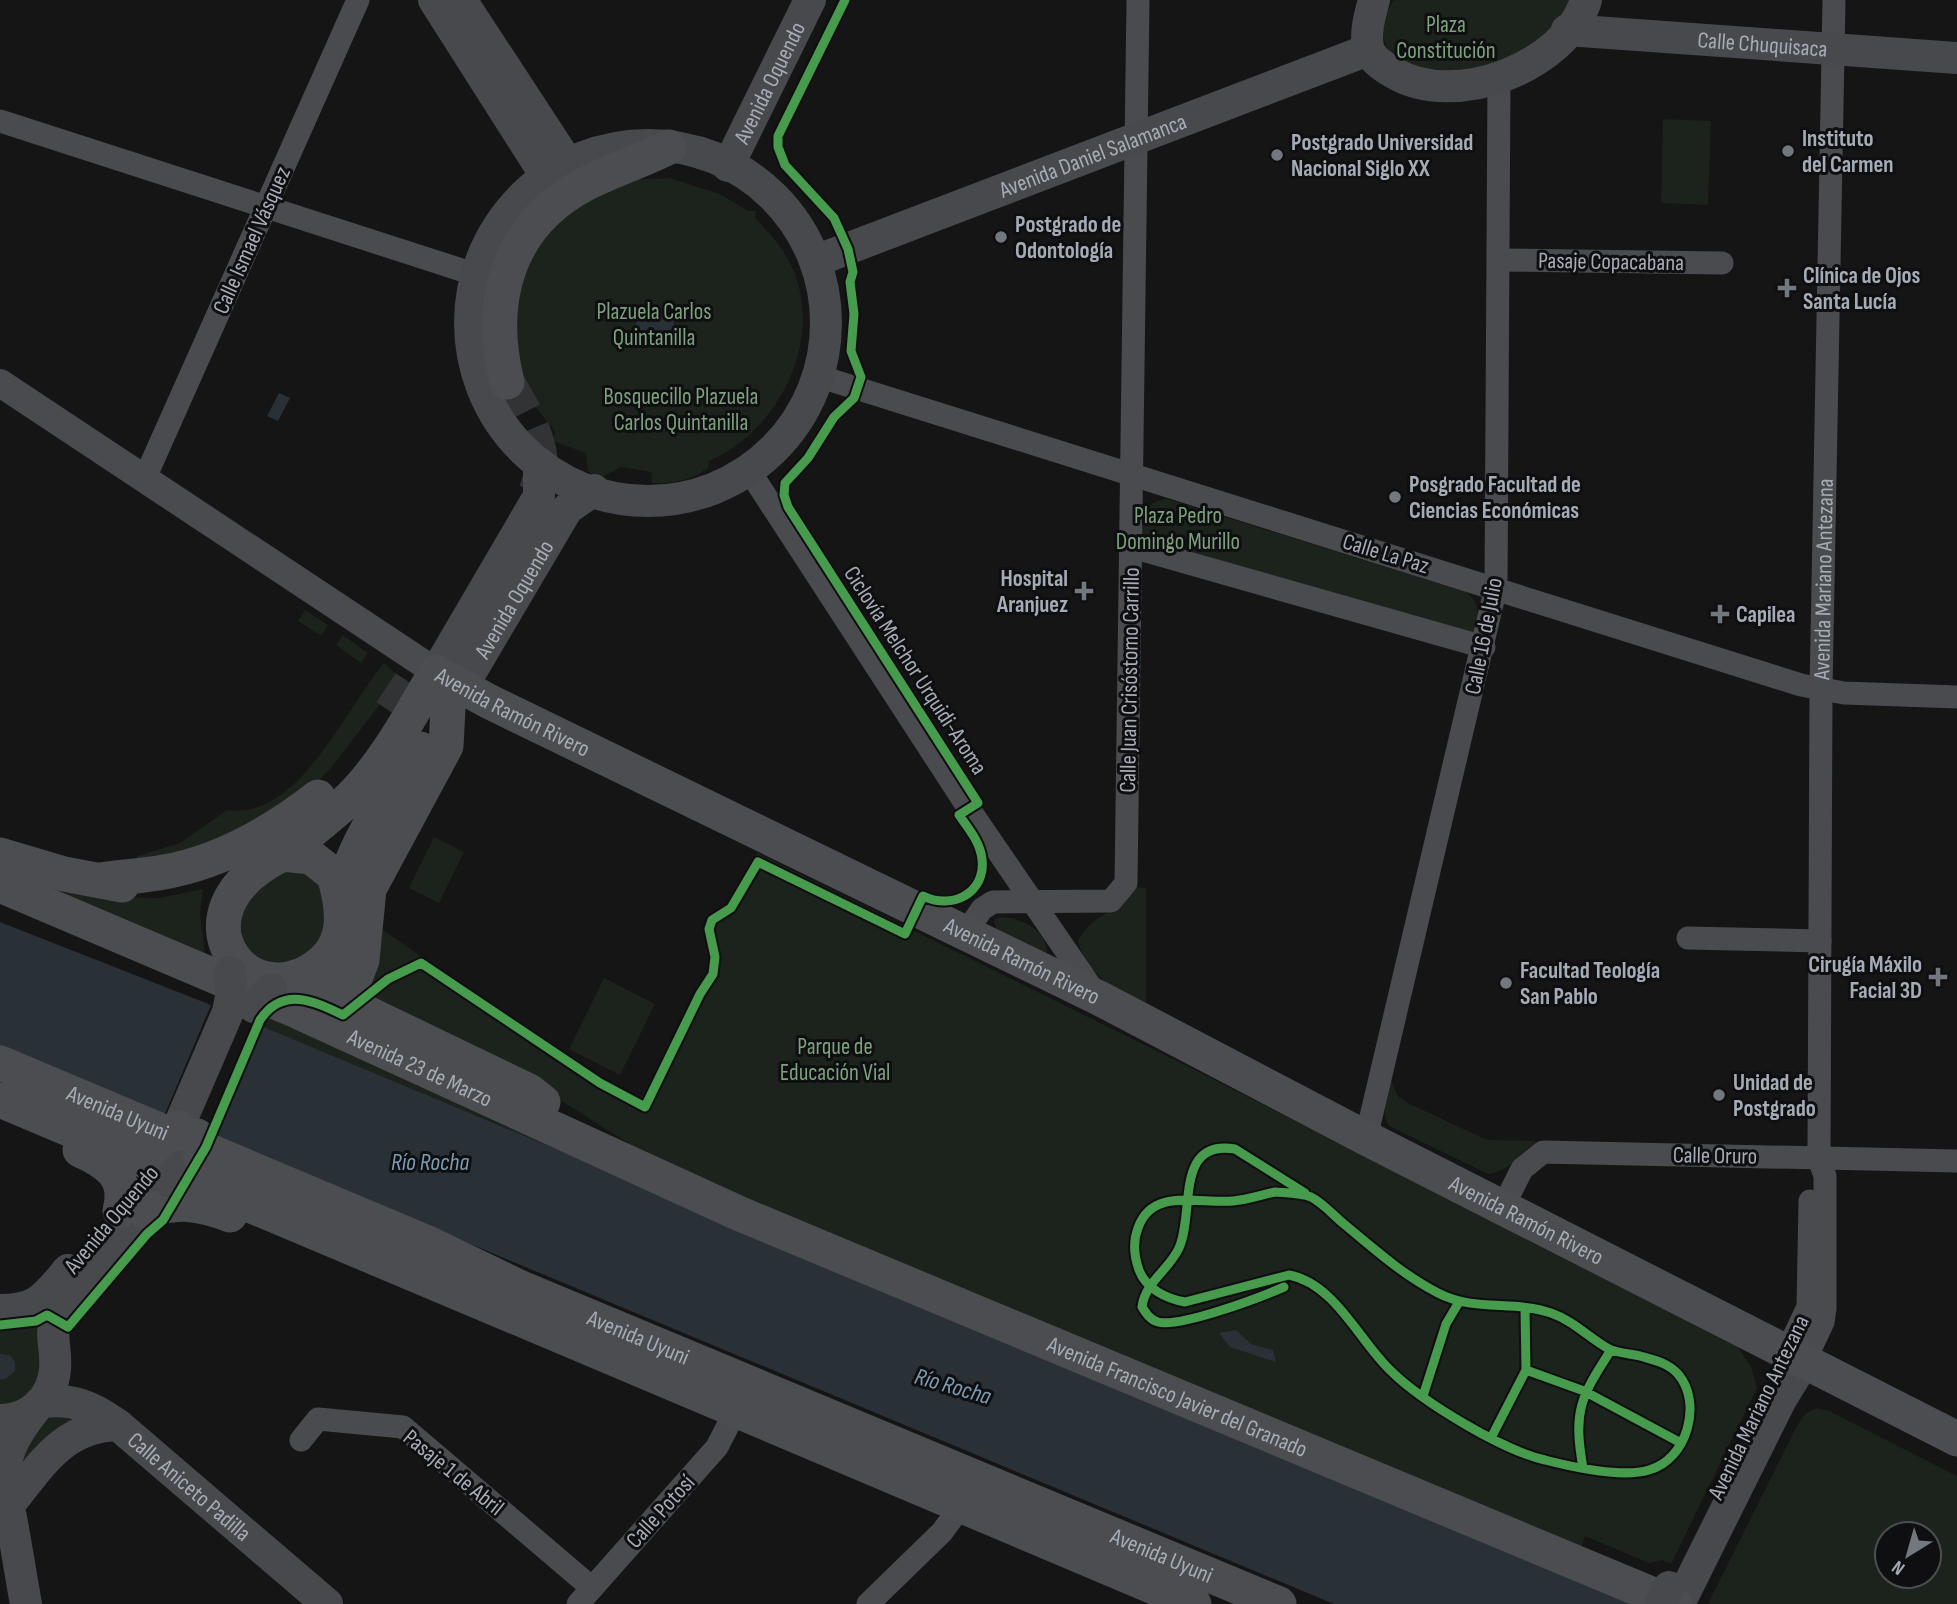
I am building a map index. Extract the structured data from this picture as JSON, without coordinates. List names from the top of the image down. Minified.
{"streets":{"main road":["Calle Chuquisaca","Avenida Oquendo","Avenida Daniel Salamanca","Avenida Mariano Antezana","Avenida Ramón Rivero","Avenida Uyuni","Avenida Francisco Javier del Granado","Calle Aniceto Padilla"],"street":["Calle Ismael Vásquez","Pasaje Copacabana","Calle La Paz","Calle 16 de Julio","Calle Juan Crisóstomo Carrillo","Calle Oruro","Pasaje 1 de Abril","Calle Potosí"],"cycle path":["Ciclovía Melchor Urquidi-Aroma"]},"crossings":[["Calle Chuquisaca","Avenida Mariano Antezana"],["Avenida Oquendo","Avenida Ramón Rivero"],["Avenida Oquendo","Avenida Francisco Javier del Granado"],["Avenida Daniel Salamanca","Calle Juan Crisóstomo Carrillo"],["Calle Ismael Vásquez","Avenida Ramón Rivero"],["Pasaje Copacabana","Calle 16 de Julio"],["Calle La Paz","Avenida Mariano Antezana"],["Calle La Paz","Calle 16 de Julio"],["Calle La Paz","Calle Juan Crisóstomo Carrillo"],["Avenida Mariano Antezana","Avenida Ramón Rivero"],["Avenida Mariano Antezana","Calle Oruro"],["Avenida Mariano Antezana","Avenida Francisco Javier del Granado"],["Calle 16 de Julio","Avenida Ramón Rivero"],["Calle Juan Crisóstomo Carrillo","Avenida Ramón Rivero"],["Avenida Ramón Rivero","Calle Oruro"],["Avenida Uyuni","Calle Potosí"],["Pasaje 1 de Abril","Calle Potosí"]],"water":["Río Rocha"],"parks":["Plaza Constitución","Plazuela Carlos Quintanilla","Bosquecillo Plazuela Carlos Quintanilla","Plaza Pedro Domingo Murillo","Parque de Educación Vial"],"places":{"other":["Instituto del Carmen","Postgrado Universidad Nacional Siglo XX","Postgrado de Odontología","Posgrado Facultad de Ciencias Económicas","Facultad Teología San Pablo","Unidad de Postgrado"],"health":["Clínica de Ojos Santa Lucía","Hospital Aranjuez","Capilea","Cirugía Máxilo Facial 3D"]},"north":"bottom left"}
